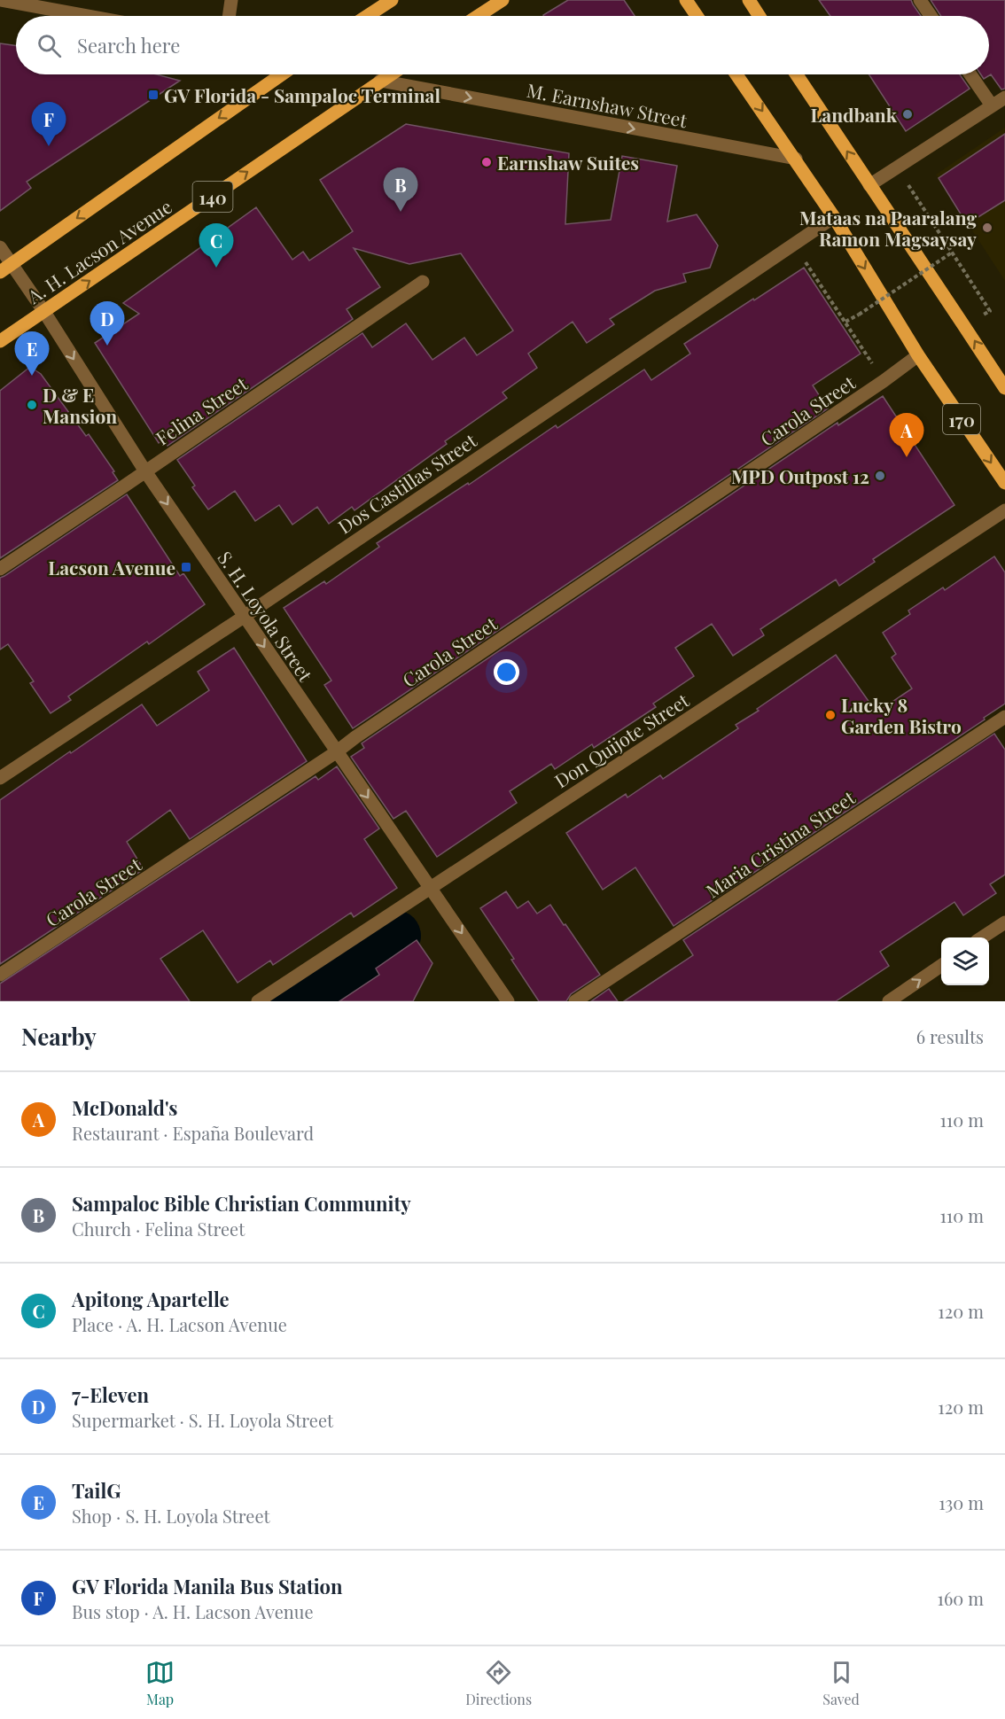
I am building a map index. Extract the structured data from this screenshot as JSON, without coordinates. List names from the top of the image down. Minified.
{"streets":{"main road":["140","A. H. Lacson Avenue","170"],"street":["M. Earnshaw Street","Felina Street","Carola Street","Dos Castillas Street","S. H. Loyola Street","Don Quijote Street","Maria Cristina Street"]},"crossings":[["M. Earnshaw Street","A. H. Lacson Avenue"],["M. Earnshaw Street","170"],["A. H. Lacson Avenue","S. H. Loyola Street"],["Felina Street","S. H. Loyola Street"],["Carola Street","170"],["Carola Street","S. H. Loyola Street"],["170","Dos Castillas Street"],["Dos Castillas Street","S. H. Loyola Street"],["S. H. Loyola Street","Don Quijote Street"]],"one_way":["M. Earnshaw Street","S. H. Loyola Street"],"places":{"transit":["GV Florida - Sampaloc Terminal","Lacson Avenue"],"other":["Landbank","Earnshaw Suites","Mataas na Paaralang Ramon Magsaysay","D & E Mansion","MPD Outpost 12","Lucky 8 Garden Bistro"]},"page":{"search":"Search here","pins":["F","B","C","D","E","A"],"heading":["Nearby","6 results"],"list":[{"mark":"A","name":"McDonald's","note":"Restaurant · España Boulevard","value":"110 m"},{"mark":"B","name":"Sampaloc Bible Christian Community","note":"Church · Felina Street","value":"110 m"},{"mark":"C","name":"Apitong Apartelle","note":"Place · A. H. Lacson Avenue","value":"120 m"},{"mark":"D","name":"7-Eleven","note":"Supermarket · S. H. Loyola Street","value":"120 m"},{"mark":"E","name":"TailG","note":"Shop · S. H. Loyola Street","value":"130 m"},{"mark":"F","name":"GV Florida Manila Bus Station","note":"Bus stop · A. H. Lacson Avenue","value":"160 m"}],"nav":["Map","Directions","Saved"]}}
